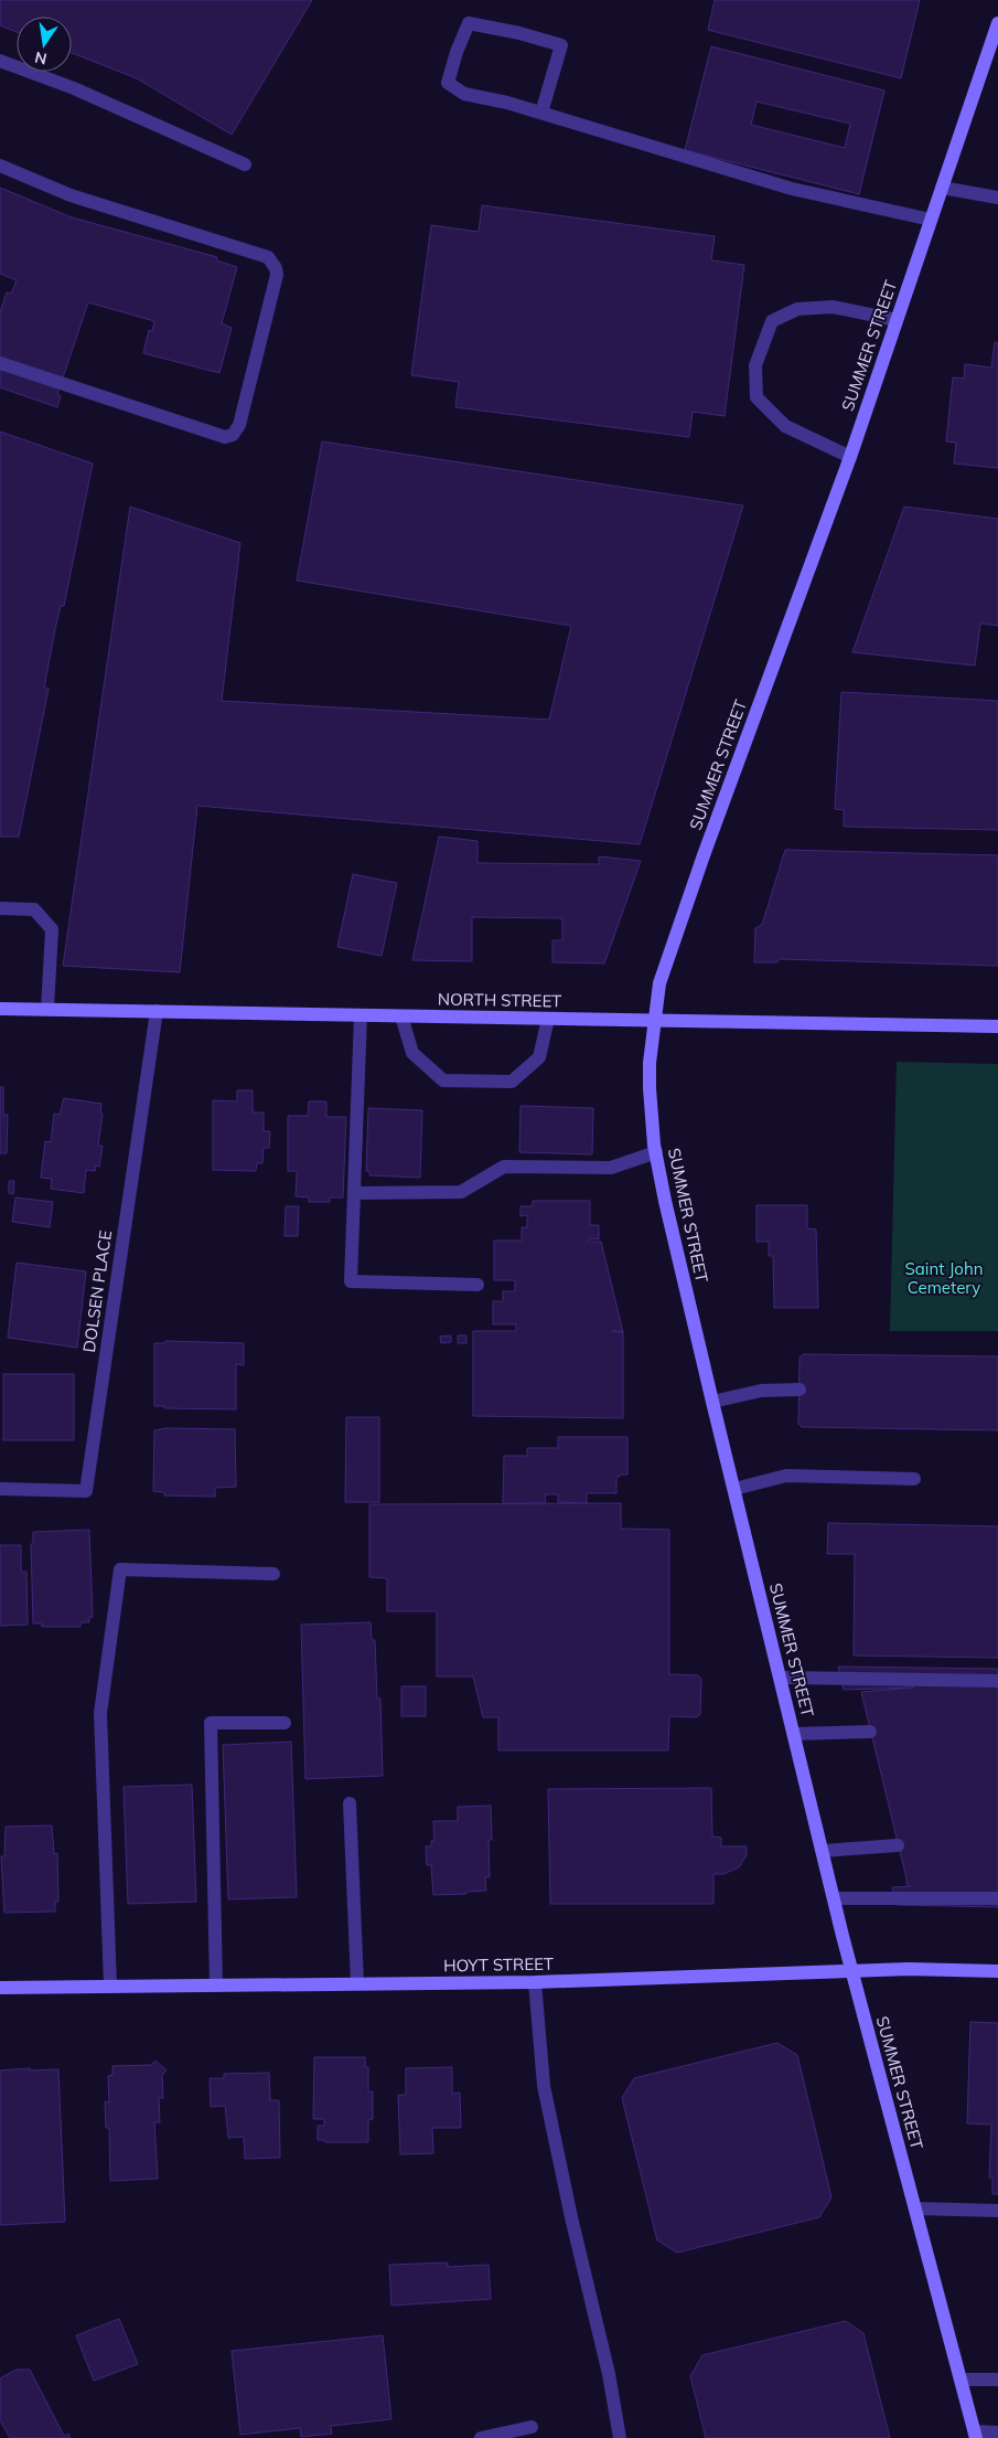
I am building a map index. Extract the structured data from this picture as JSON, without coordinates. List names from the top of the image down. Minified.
{"streets":{"main road":["SUMMER STREET","NORTH STREET","HOYT STREET"],"street":["DOLSEN PLACE"]},"crossings":[["SUMMER STREET","NORTH STREET"],["SUMMER STREET","HOYT STREET"],["NORTH STREET","DOLSEN PLACE"]],"parks":["Saint John Cemetery"],"north":"bottom"}
